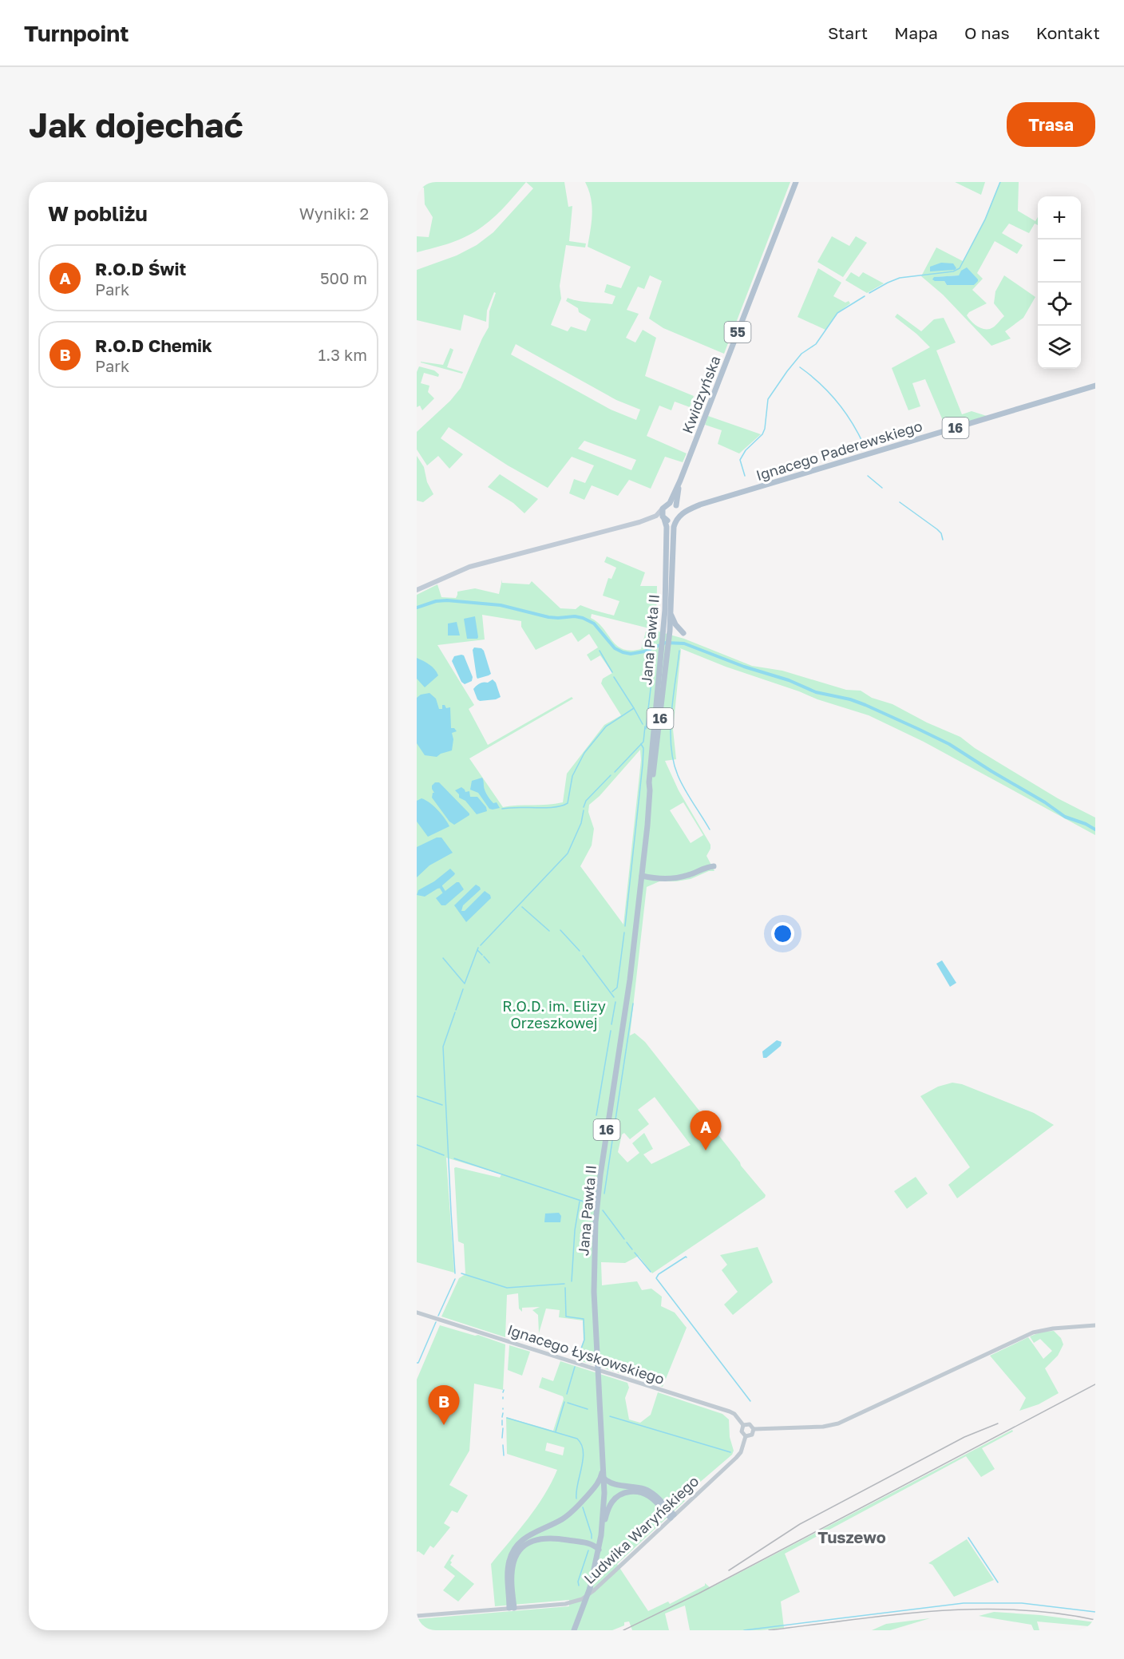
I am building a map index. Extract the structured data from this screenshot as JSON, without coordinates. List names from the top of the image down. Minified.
{"streets":{"main road":["55","Kwidzyńska","16","Ignacego Paderewskiego","Jana Pawła II"],"street":["Ignacego Łyskowskiego","Ludwika Waryńskiego"]},"crossings":[["55","Kwidzyńska"],["55","16"],["55","Ignacego Paderewskiego"],["55","Jana Pawła II"],["16","Ignacego Paderewskiego"],["16","Jana Pawła II"],["Ignacego Paderewskiego","Jana Pawła II"],["Jana Pawła II","Ignacego Łyskowskiego"],["Ignacego Łyskowskiego","Ludwika Waryńskiego"]],"districts":["Tuszewo"],"parks":["R.O.D. im. Elizy Orzeszkowej"],"page":{"header":"Turnpoint","nav":["Start","Mapa","O nas","Kontakt"],"buttons":"Trasa","title":"Jak dojechać","heading":["W pobliżu","Wyniki: 2"],"map_buttons":["+","−"],"list":[{"mark":"A","name":"R.O.D Świt","note":"Park","value":"500 m"},{"mark":"B","name":"R.O.D Chemik","note":"Park","value":"1.3 km"}],"pins":["A","B"]}}
